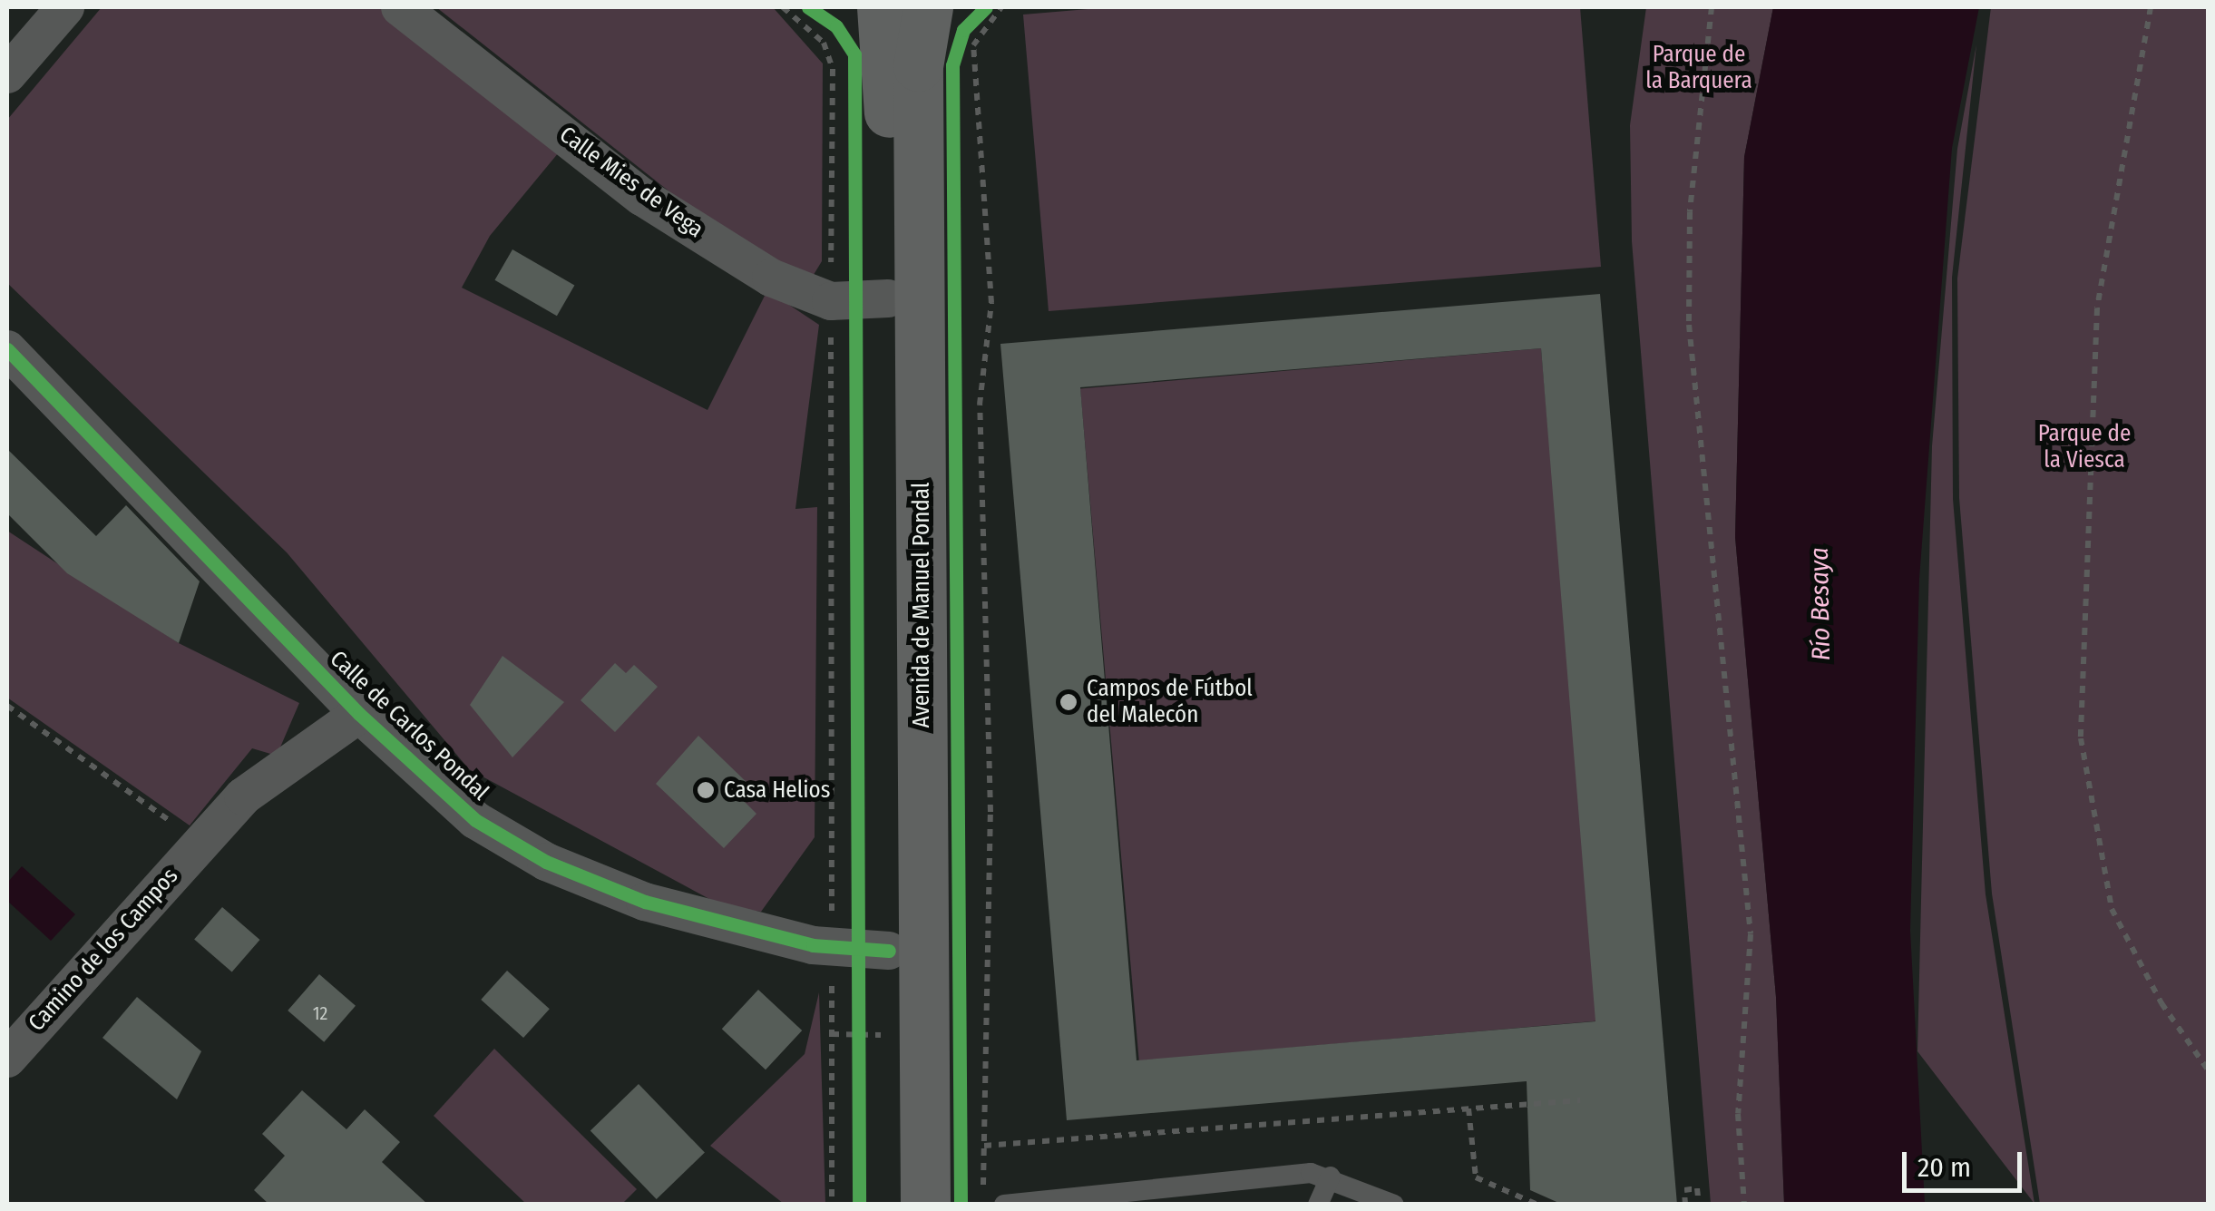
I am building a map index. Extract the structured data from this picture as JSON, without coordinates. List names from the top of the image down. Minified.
{"streets":{"main road":["Avenida de Manuel Pondal"],"street":["Calle Mies de Vega","Calle de Carlos Pondal","Camino de los Campos"]},"crossings":[["Calle Mies de Vega","Avenida de Manuel Pondal"],["Avenida de Manuel Pondal","Calle de Carlos Pondal"],["Calle de Carlos Pondal","Camino de los Campos"]],"water":["Río Besaya"],"parks":["Parque de la Barquera","Parque de la Viesca"],"places":["Campos de Fútbol del Malecón","Casa Helios"],"house_numbers":["12"],"scale_bar":"20 m"}
